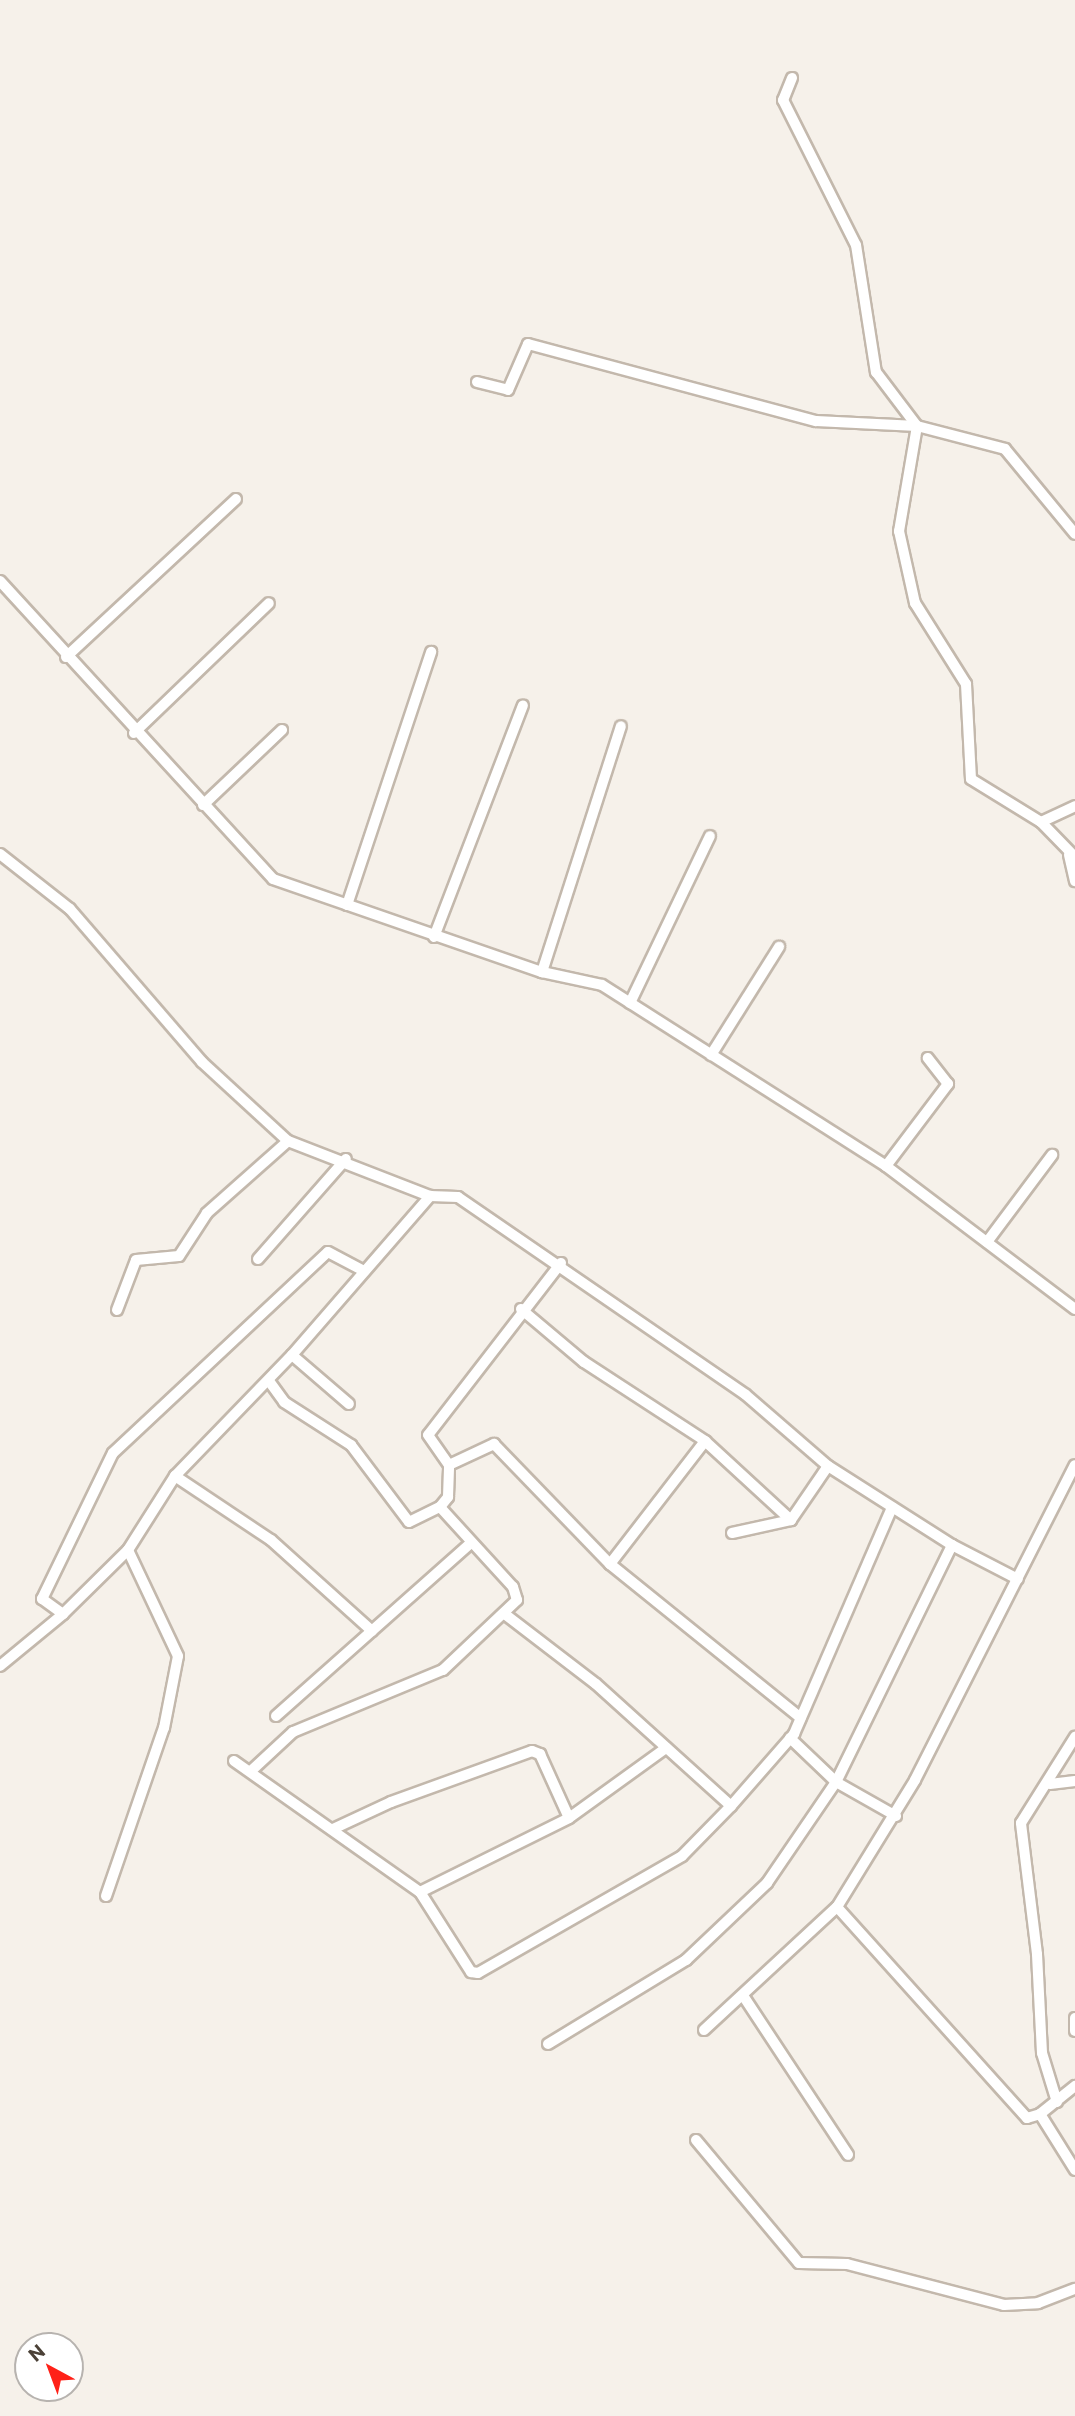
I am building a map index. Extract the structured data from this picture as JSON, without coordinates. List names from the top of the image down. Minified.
{"north":"top left"}
